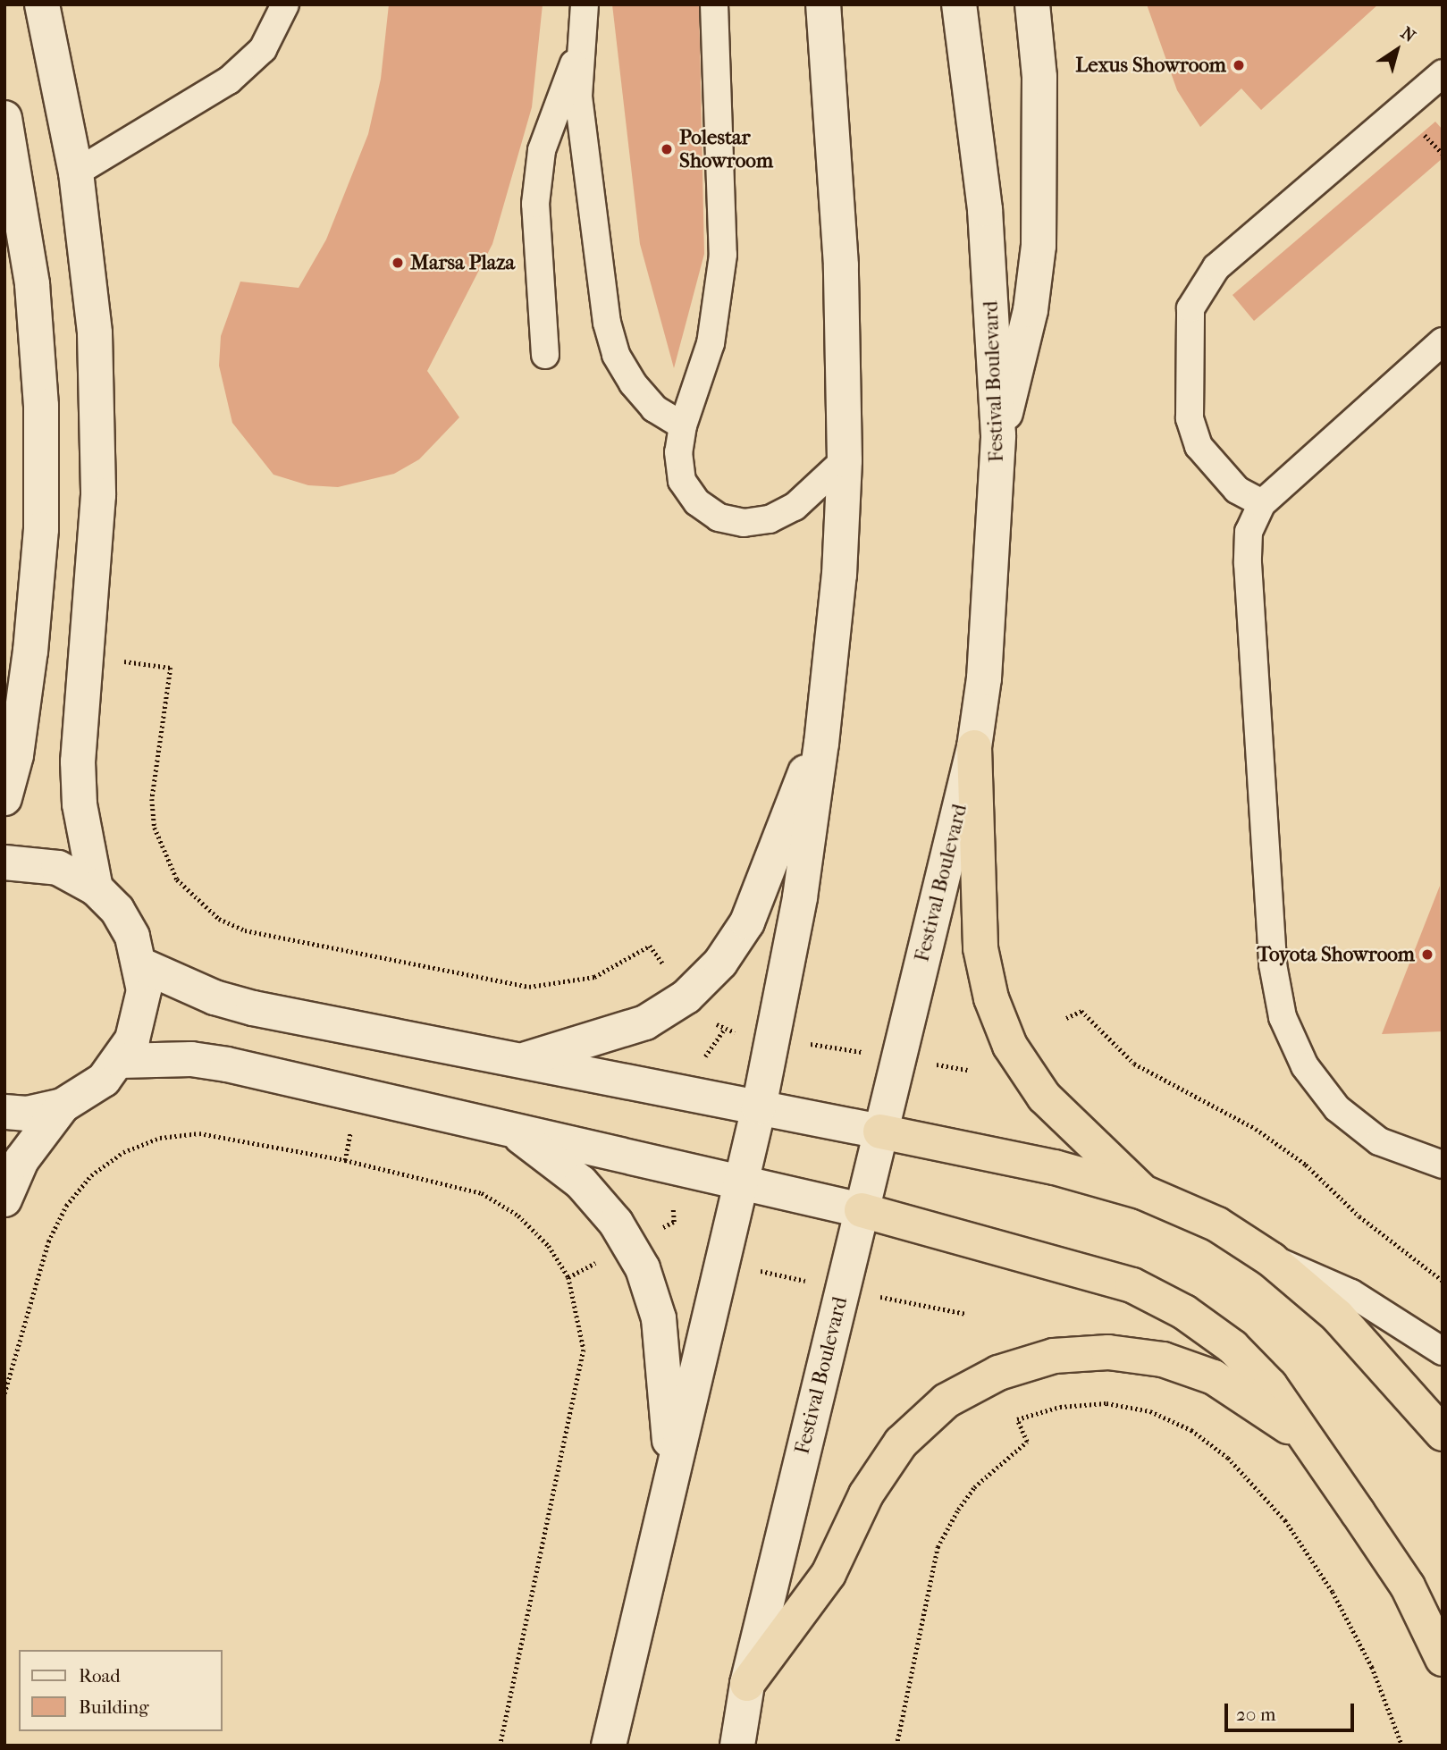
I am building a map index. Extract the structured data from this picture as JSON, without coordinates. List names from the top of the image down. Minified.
{"streets":{"main road":["Festival Boulevard"]},"places":["Lexus Showroom","Polestar Showroom","Marsa Plaza","Toyota Showroom"],"legend":["Road","Building"],"scale_bar":"20 m","north":"top right"}
